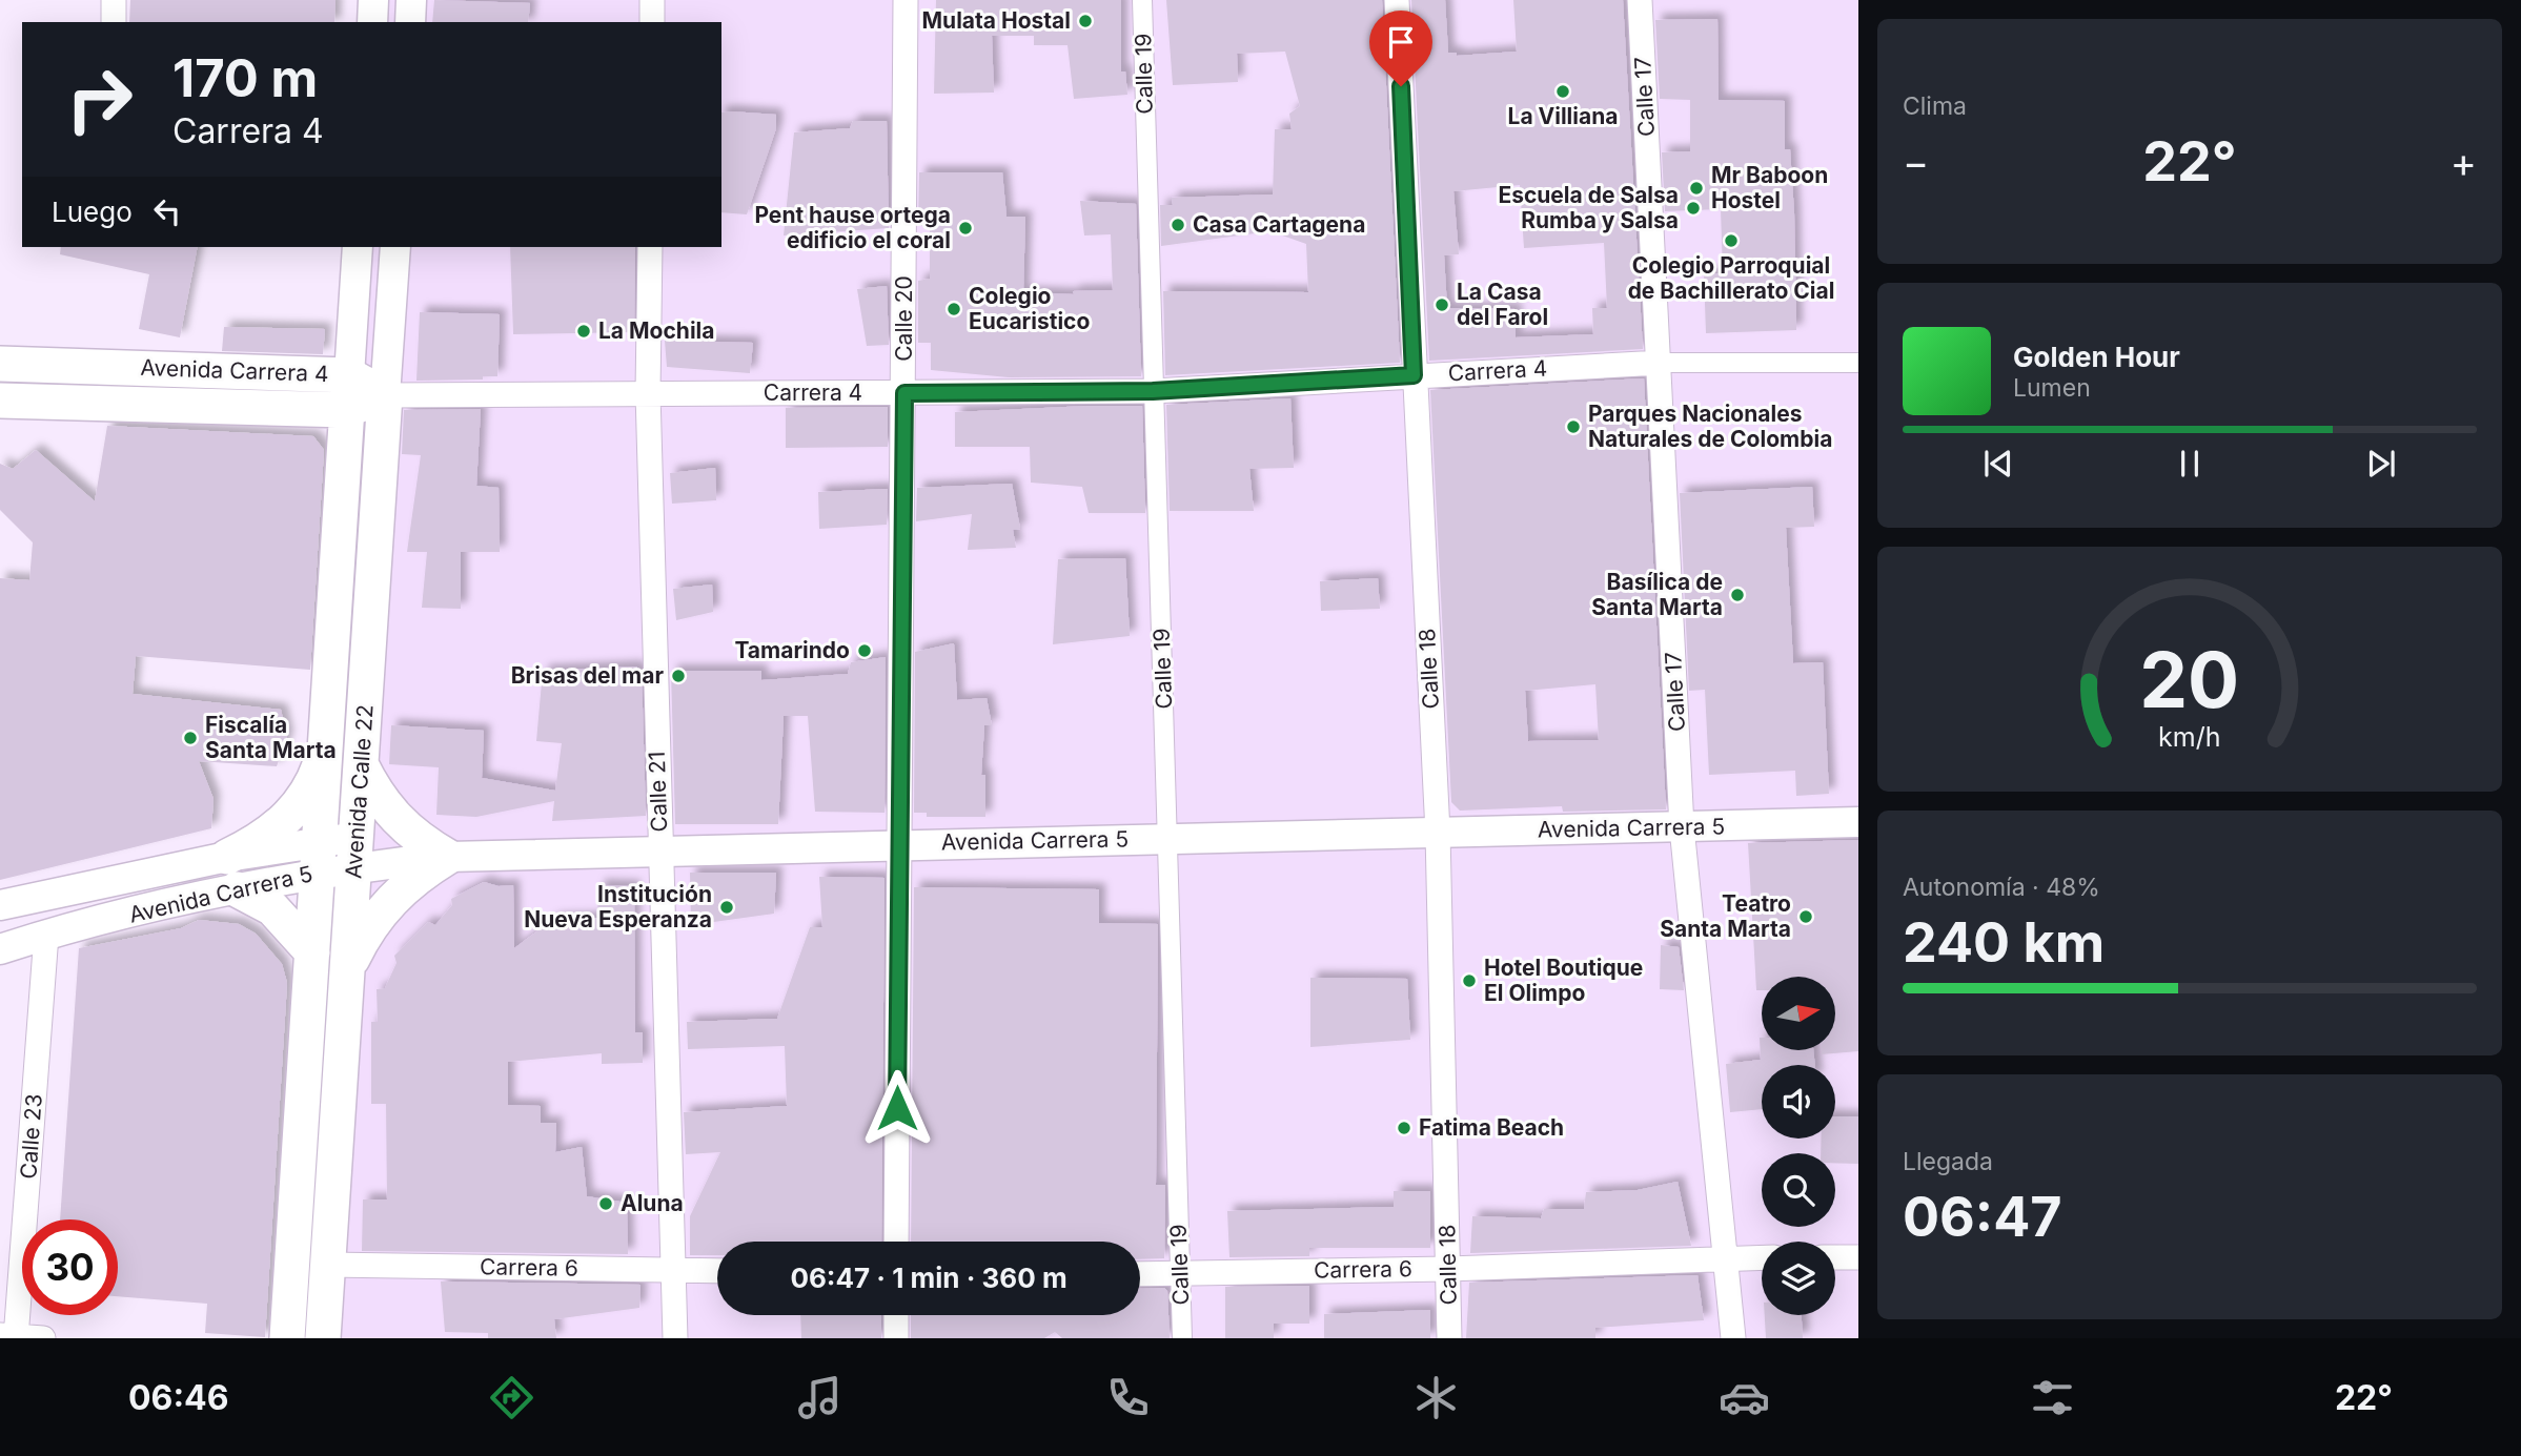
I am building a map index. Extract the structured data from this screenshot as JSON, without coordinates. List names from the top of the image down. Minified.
{"streets":{"main road":["Avenida Carrera 4","Avenida Calle 22"],"street":["Calle 19","Calle 17","Calle 20","Carrera 4","Calle 18","Calle 21","Avenida Carrera 5","Calle 23","Carrera 6"]},"crossings":[["Calle 19","Carrera 4"],["Calle 19","Avenida Carrera 5"],["Calle 19","Carrera 6"],["Calle 17","Carrera 4"],["Calle 17","Avenida Carrera 5"],["Calle 17","Carrera 6"],["Calle 20","Carrera 4"],["Calle 20","Avenida Carrera 5"],["Avenida Carrera 4","Carrera 4"],["Avenida Carrera 4","Avenida Calle 22"],["Carrera 4","Calle 18"],["Carrera 4","Avenida Calle 22"],["Carrera 4","Calle 21"],["Calle 18","Avenida Carrera 5"],["Calle 18","Carrera 6"],["Avenida Calle 22","Avenida Carrera 5"],["Avenida Calle 22","Carrera 6"],["Calle 21","Avenida Carrera 5"],["Calle 21","Carrera 6"],["Avenida Carrera 5","Calle 23"]],"places":["Mulata Hostal","La Villiana","Mr Baboon Hostel","Escuela de Salsa Rumba y Salsa","Casa Cartagena","Pent hause ortega edificio el coral","Colegio Parroquial de Bachillerato Cial","La Casa del Farol","Colegio Eucaristico","La Mochila","Parques Nacionales Naturales de Colombia","Basílica de Santa Marta","Tamarindo","Brisas del mar","Fiscalía Santa Marta","Institución Nueva Esperanza","Teatro Santa Marta","Hotel Boutique El Olimpo","Fatima Beach","Aluna"],"north":"right","page":{"tile":["Clima",["Autonomía · 48%","240 km"],["Llegada","06:47"]],"turn":["170 m","Carrera 4"],"heat":["−","22°","+"],"then":"Luego","song":["Golden Hour","Lumen"],"limit":"30","trip":"06:47 · 1 min · 360 m","tabs":["06:46","22°"],"gauge":["20","km/h"]}}
